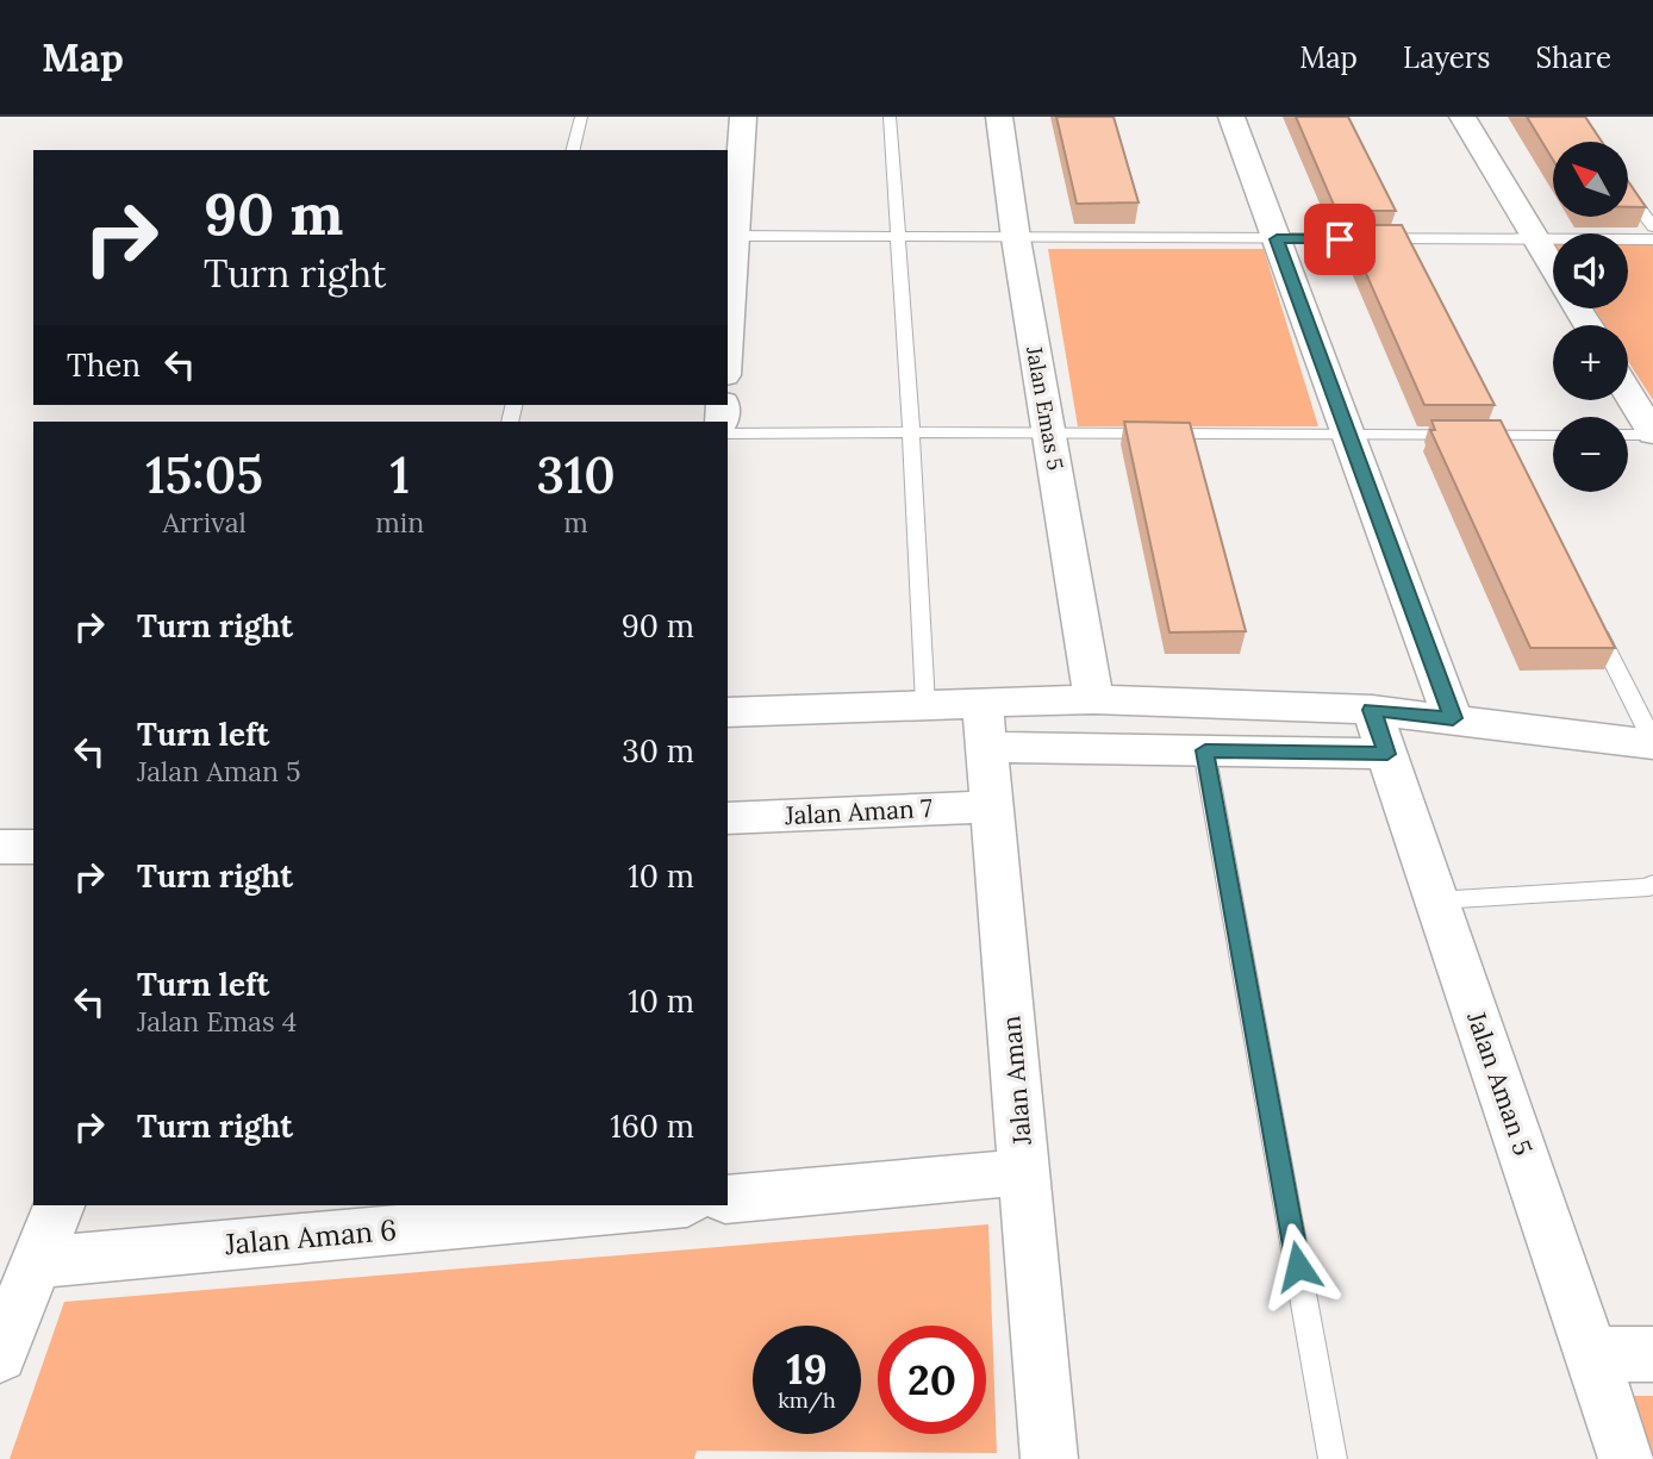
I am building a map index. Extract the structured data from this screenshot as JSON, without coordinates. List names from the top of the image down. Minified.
{"streets":{"street":["Jalan Emas 5","Jalan Aman 7","Jalan Aman","Jalan Aman 5","Jalan Aman 6"]},"crossings":[["Jalan Aman 7","Jalan Aman"]],"north":"top left","page":{"header":"Map","nav":["Map","Layers","Share"],"map_buttons":["+","−"],"turn":["90 m","Turn right"],"then":"Then","eta":["15:05","Arrival","1","min","310","m"],"list":[{"name":"Turn right","value":"90 m"},{"name":"Turn left","note":"Jalan Aman 5","value":"30 m"},{"name":"Turn right","value":"10 m"},{"name":"Turn left","note":"Jalan Emas 4","value":"10 m"},{"name":"Turn right","value":"160 m"}],"speed":"19 km/h","limit":"20"}}
